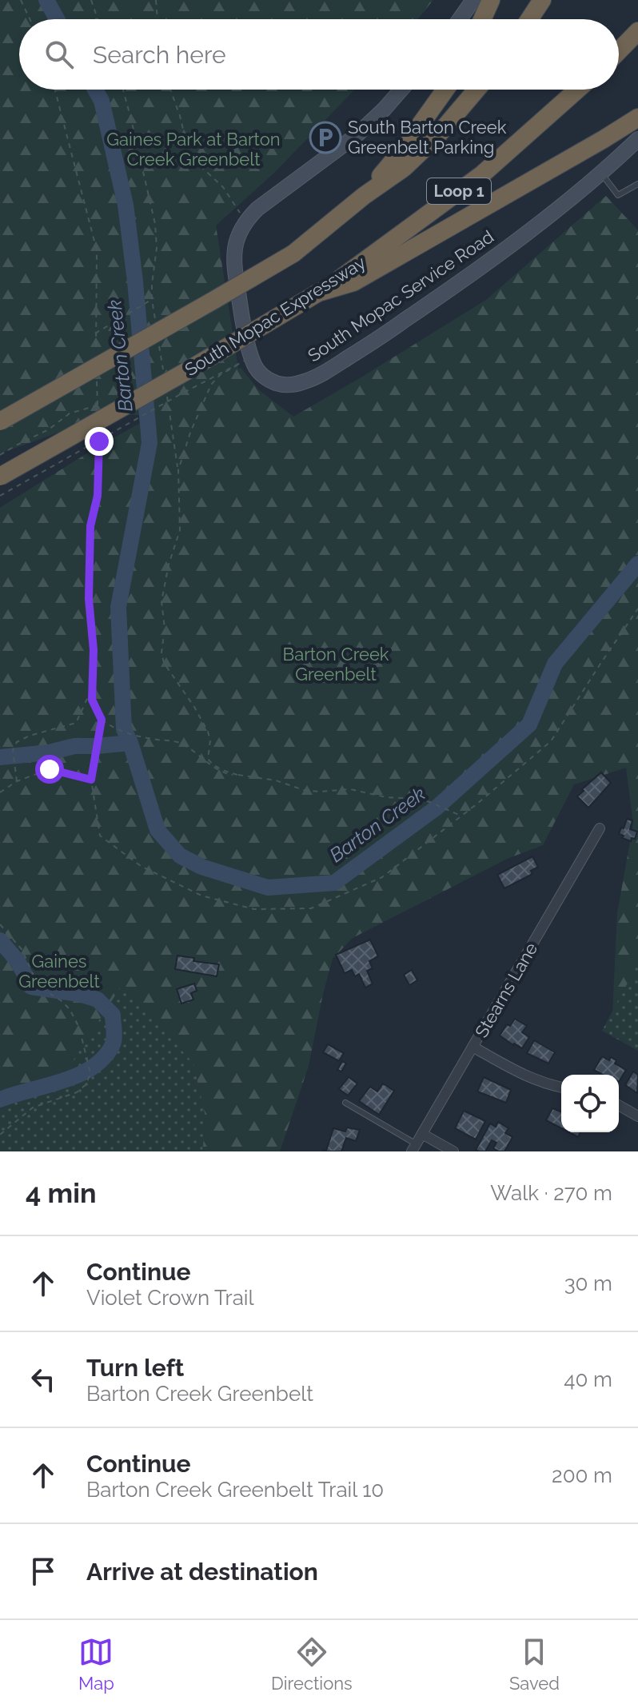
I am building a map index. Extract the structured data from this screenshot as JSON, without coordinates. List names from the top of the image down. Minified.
{"streets":{"highway":["Loop 1","South Mopac Expressway"],"main road":["South Mopac Service Road"],"street":["Stearns Lane"]},"water":["Barton Creek"],"parks":["Gaines Park at Barton Creek Greenbelt","Barton Creek Greenbelt","Gaines Greenbelt"],"places":{"parking":["South Barton Creek Greenbelt Parking"]},"page":{"search":"Search here","heading":["4 min","Walk · 270 m"],"list":[["Continue","Violet Crown Trail","30 m"],["Turn left","Barton Creek Greenbelt","40 m"],["Continue","Barton Creek Greenbelt Trail 10","200 m"],"Arrive at destination"],"nav":["Map","Directions","Saved"]}}
